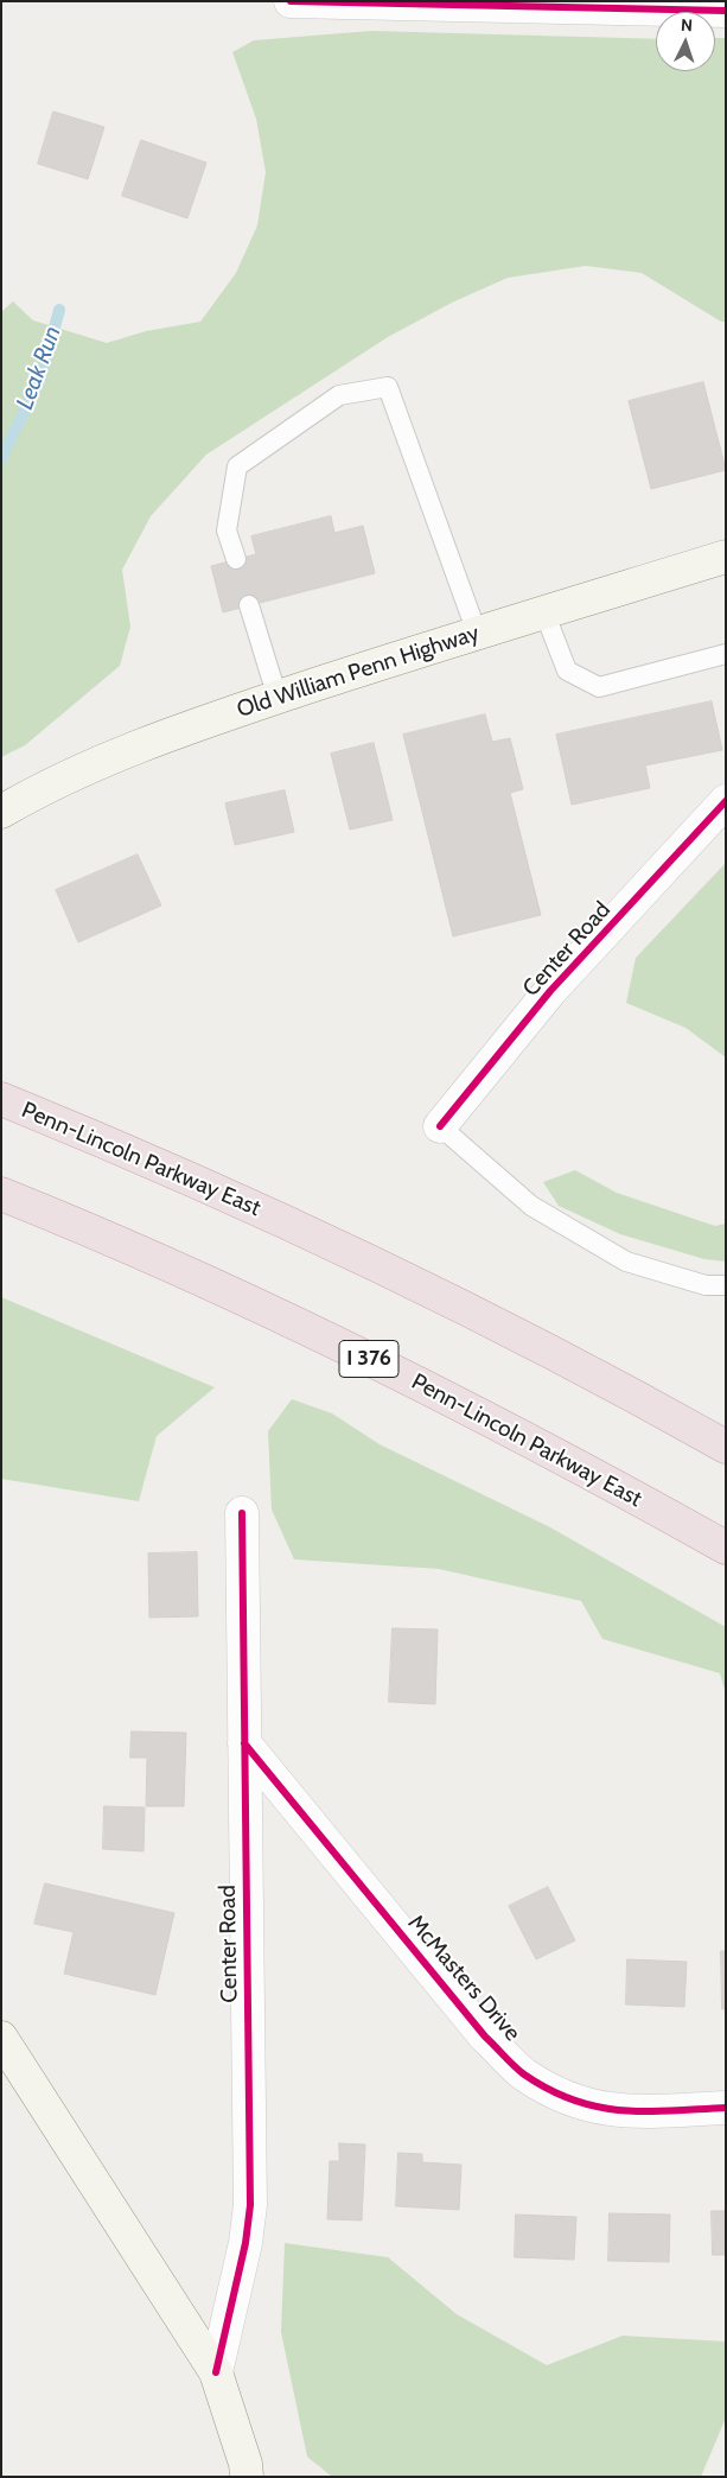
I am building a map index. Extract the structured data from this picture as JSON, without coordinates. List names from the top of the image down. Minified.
{"streets":{"highway":["Penn-Lincoln Parkway East","I 376"],"main road":["Old William Penn Highway"],"street":["Center Road","McMasters Drive"]},"crossings":[["Center Road","McMasters Drive"]],"water":["Leak Run"],"north":"top"}
